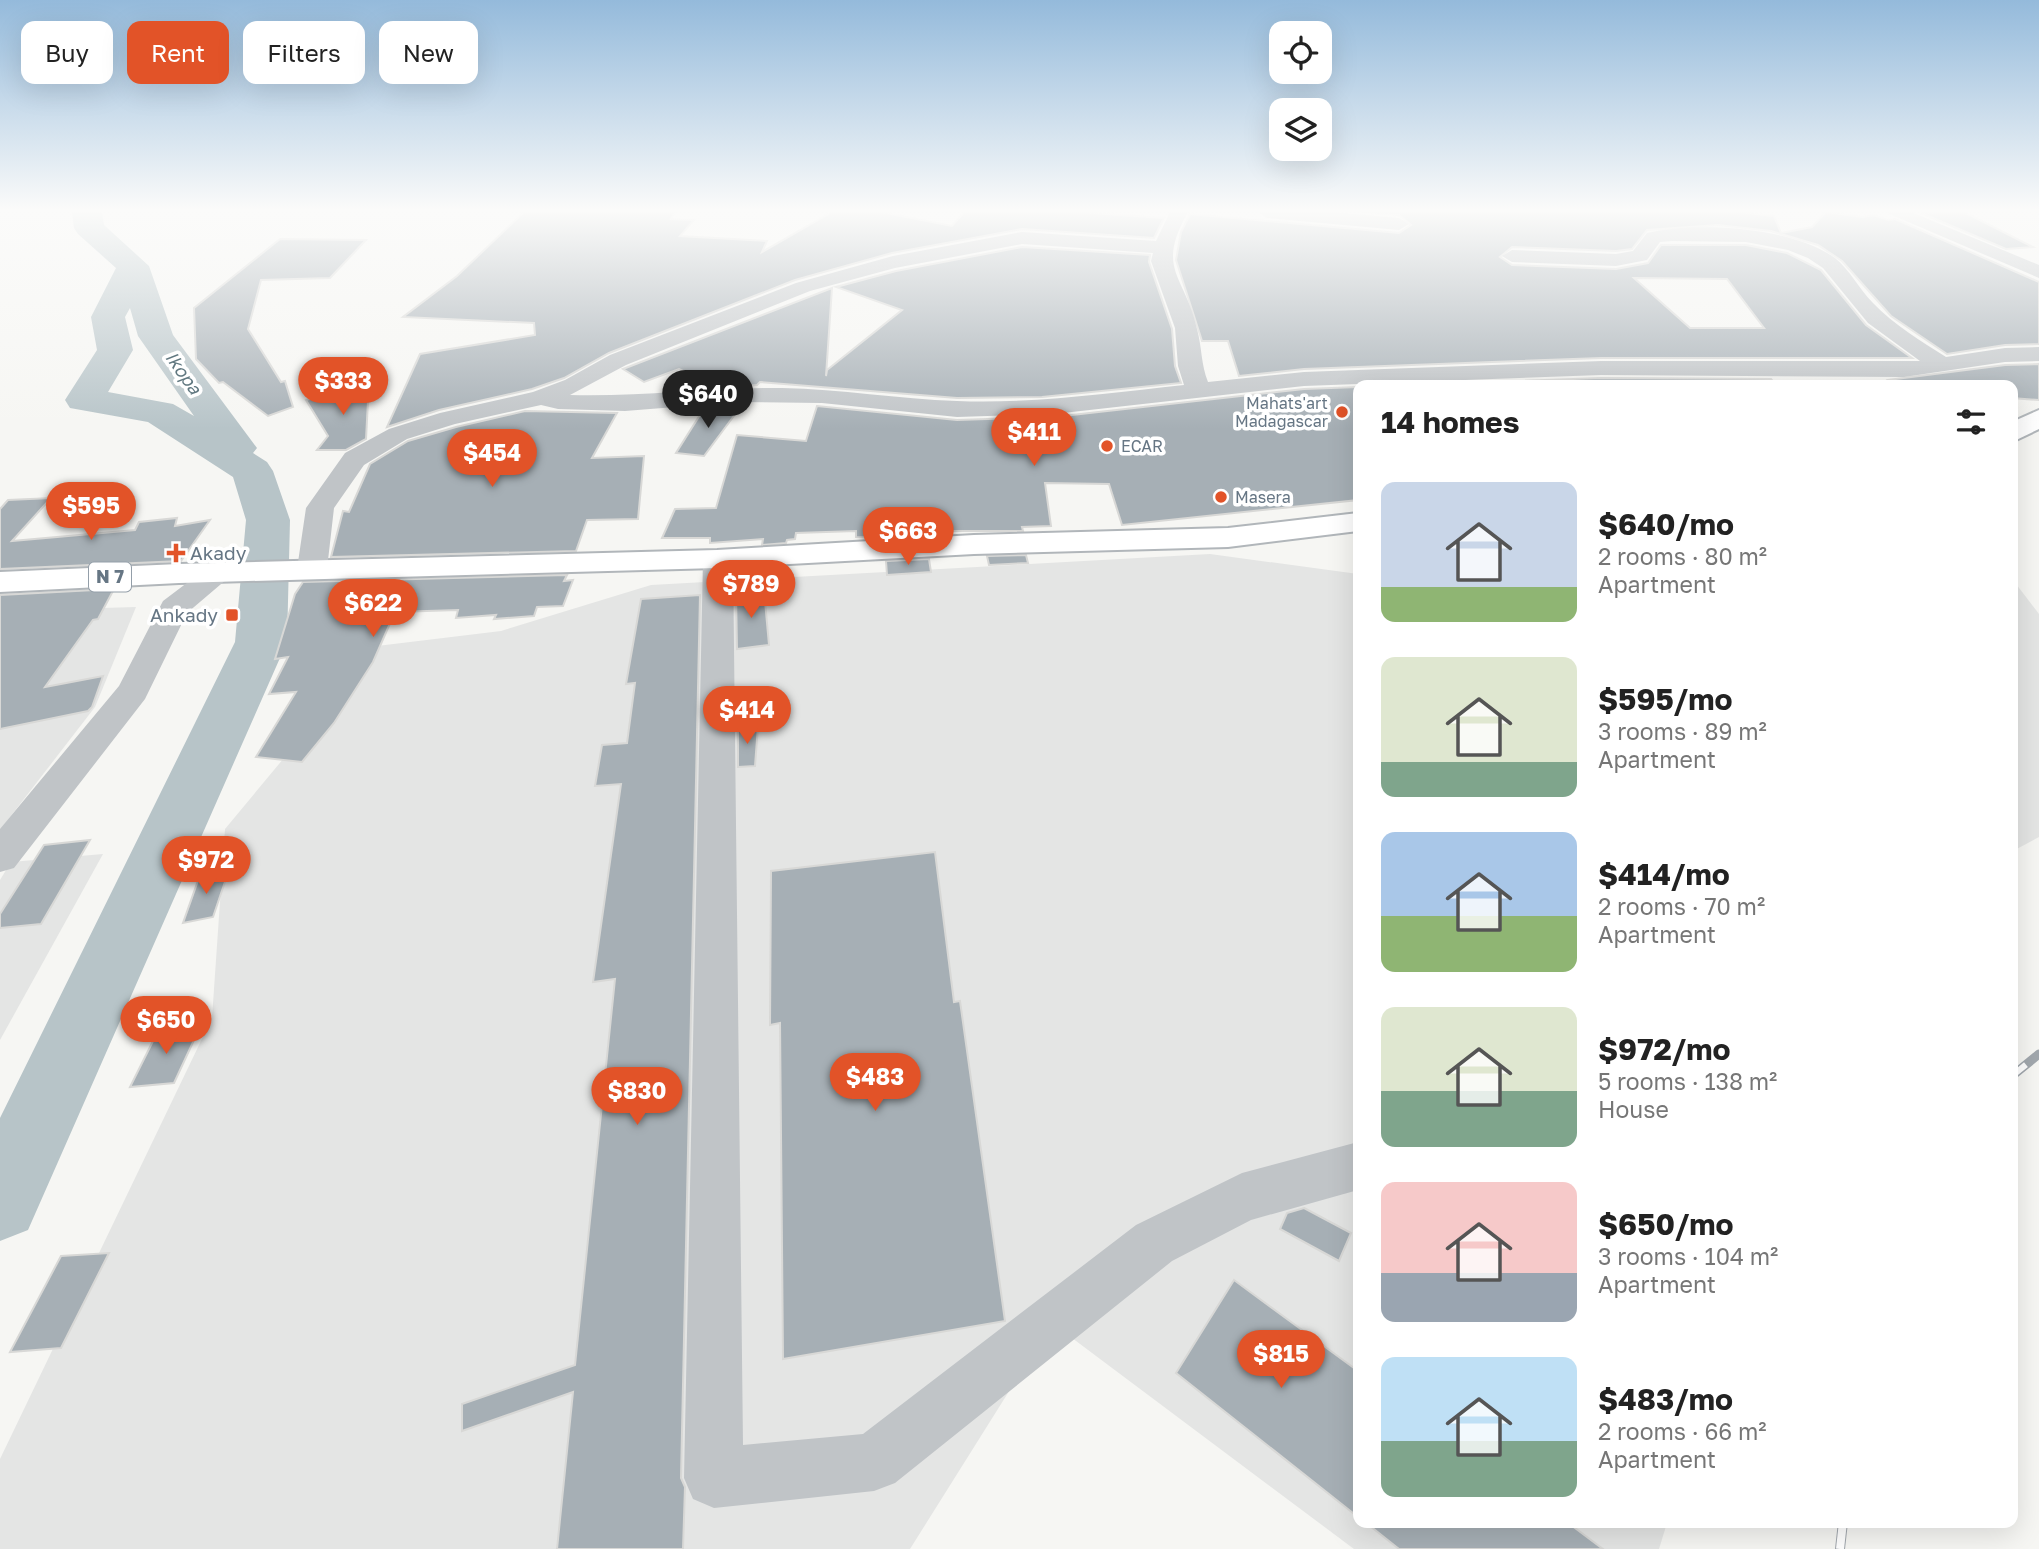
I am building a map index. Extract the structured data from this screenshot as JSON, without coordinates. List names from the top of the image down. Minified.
{"streets":{"main road":["N 7"]},"water":["Ikopa"],"places":{"other":["Mahats'art Madagascar","ECAR","Masera"],"health":["Akady"],"transit":["Ankady"]},"page":{"chip":["Buy","Rent","Filters","New"],"price":["$333","$640","$411","$454","$595","$663","$789","$622","$414","$972","$650","$483","$830","$815"],"heading":"14 homes","list":[{"name":"$640/mo","note":"2 rooms · 80 m² · Apartment"},{"name":"$595/mo","note":"3 rooms · 89 m² · Apartment"},{"name":"$414/mo","note":"2 rooms · 70 m² · Apartment"},{"name":"$972/mo","note":"5 rooms · 138 m² · House"},{"name":"$650/mo","note":"3 rooms · 104 m² · Apartment"},{"name":"$483/mo","note":"2 rooms · 66 m² · Apartment"}]}}
